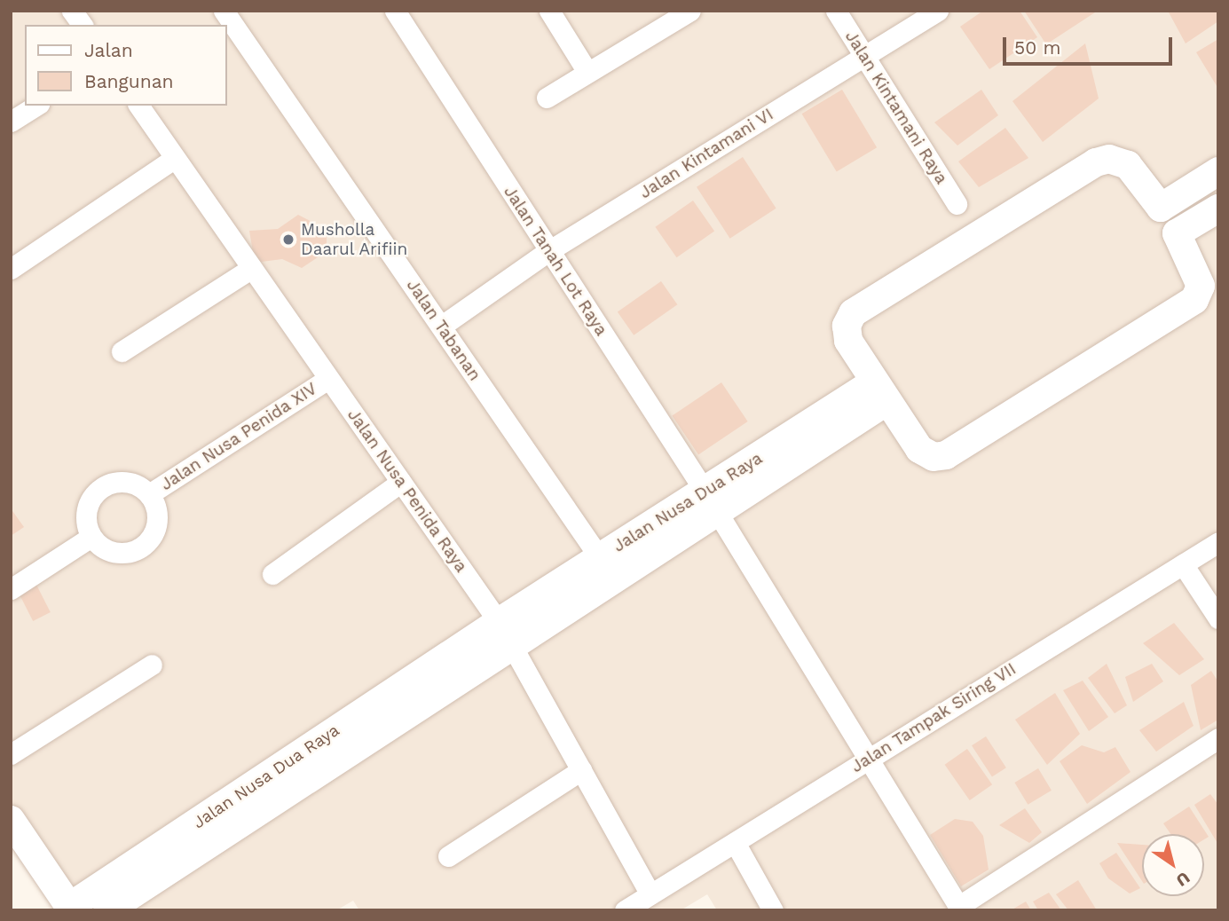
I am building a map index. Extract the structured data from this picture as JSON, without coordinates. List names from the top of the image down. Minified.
{"streets":{"street":["Jalan Kintamani Raya","Jalan Kintamani VI","Jalan Tanah Lot Raya","Jalan Tabanan","Jalan Nusa Penida XIV","Jalan Nusa Penida Raya","Jalan Nusa Dua Raya","Jalan Tampak Siring VII"]},"crossings":[["Jalan Kintamani Raya","Jalan Kintamani VI"],["Jalan Kintamani VI","Jalan Tanah Lot Raya"],["Jalan Kintamani VI","Jalan Tabanan"],["Jalan Tanah Lot Raya","Jalan Nusa Dua Raya"],["Jalan Tanah Lot Raya","Jalan Tampak Siring VII"],["Jalan Tabanan","Jalan Nusa Dua Raya"],["Jalan Nusa Penida XIV","Jalan Nusa Penida Raya"],["Jalan Nusa Penida Raya","Jalan Nusa Dua Raya"],["Jalan Nusa Penida Raya","Jalan Tampak Siring VII"]],"places":["Musholla Daarul Arifiin"],"legend":["Jalan","Bangunan"],"scale_bar":"50 m","north":"bottom right"}
